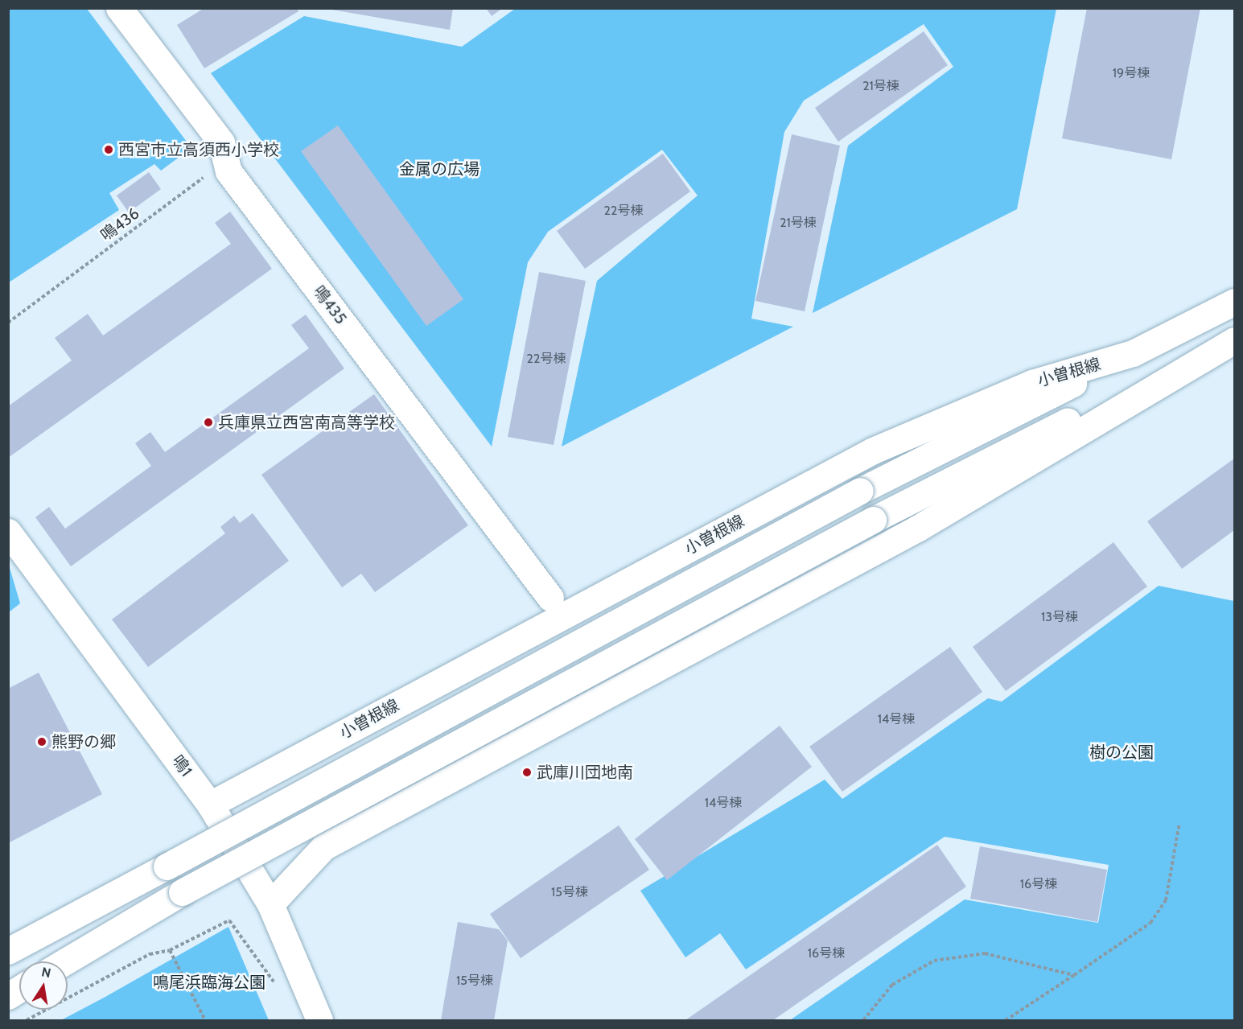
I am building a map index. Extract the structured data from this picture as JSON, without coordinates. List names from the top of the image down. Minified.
{"streets":{"street":["鳴435","小曽根線","鳴1"],"path":["鳴436"]},"crossings":[["鳴436","鳴435"],["小曽根線","鳴1"]],"parks":["金属の広場","樹の公園","鳴尾浜臨海公園"],"places":["西宮市立高須西小学校","兵庫県立西宮南高等学校","熊野の郷","武庫川団地南"],"house_numbers":["19号棟","21号棟","22号棟","21号棟","22号棟","13号棟","14号棟","14号棟","16号棟","15号棟","16号棟","15号棟"],"north":"top"}
